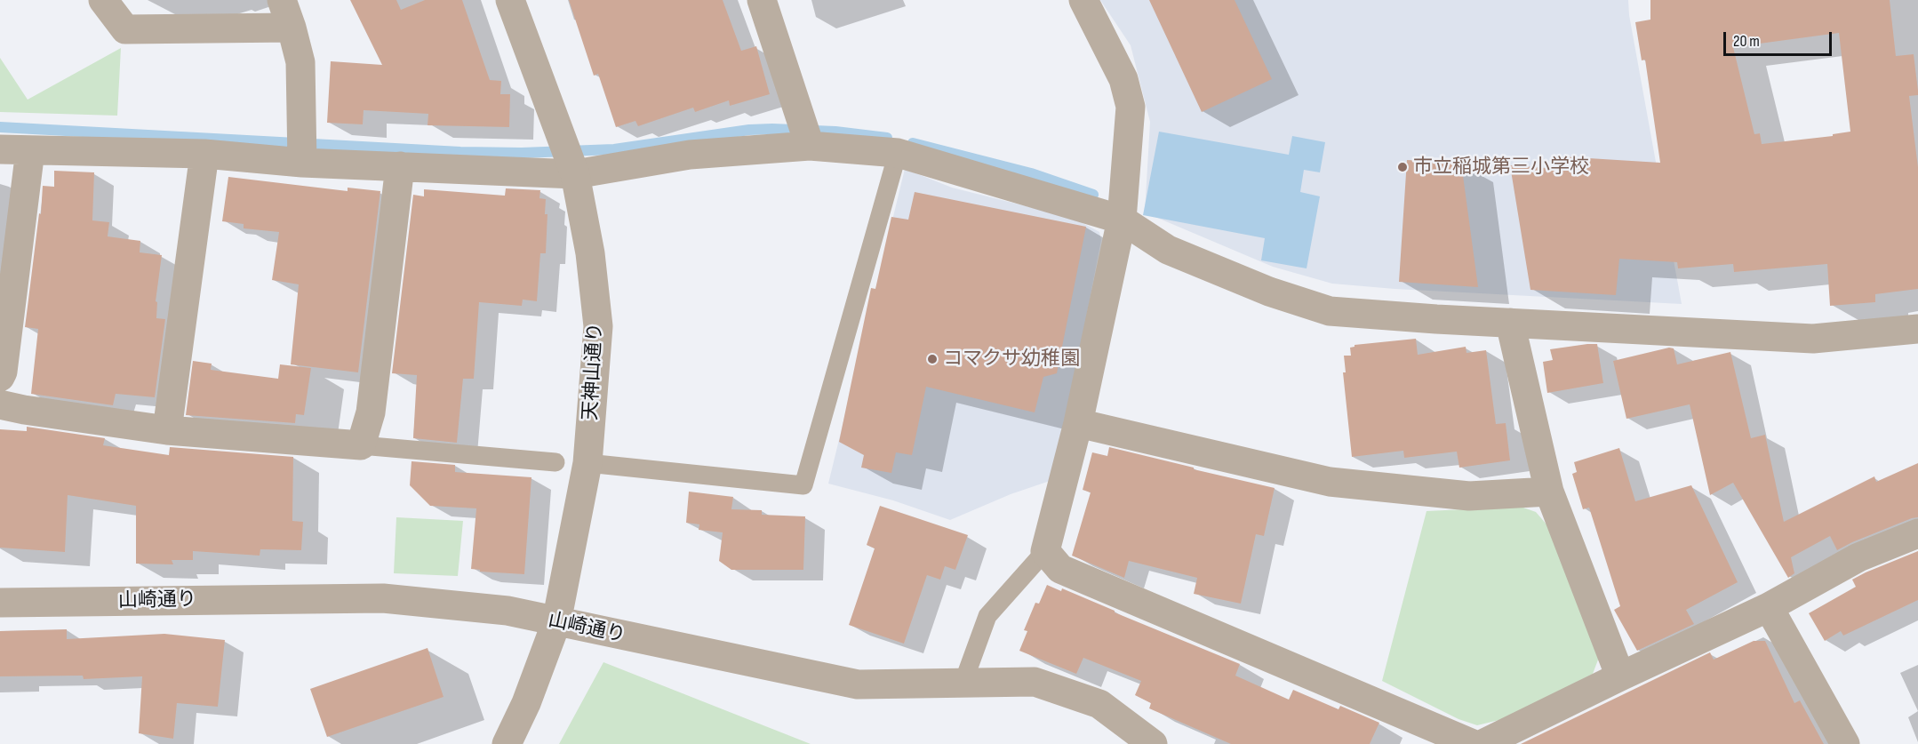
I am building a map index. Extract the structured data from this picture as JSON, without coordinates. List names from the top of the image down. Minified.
{"streets":{"street":["天神山通り","山崎通り"]},"crossings":[["天神山通り","山崎通り"]],"places":["市立稲城第三小学校","コマクサ幼稚園"],"scale_bar":"20 m"}
